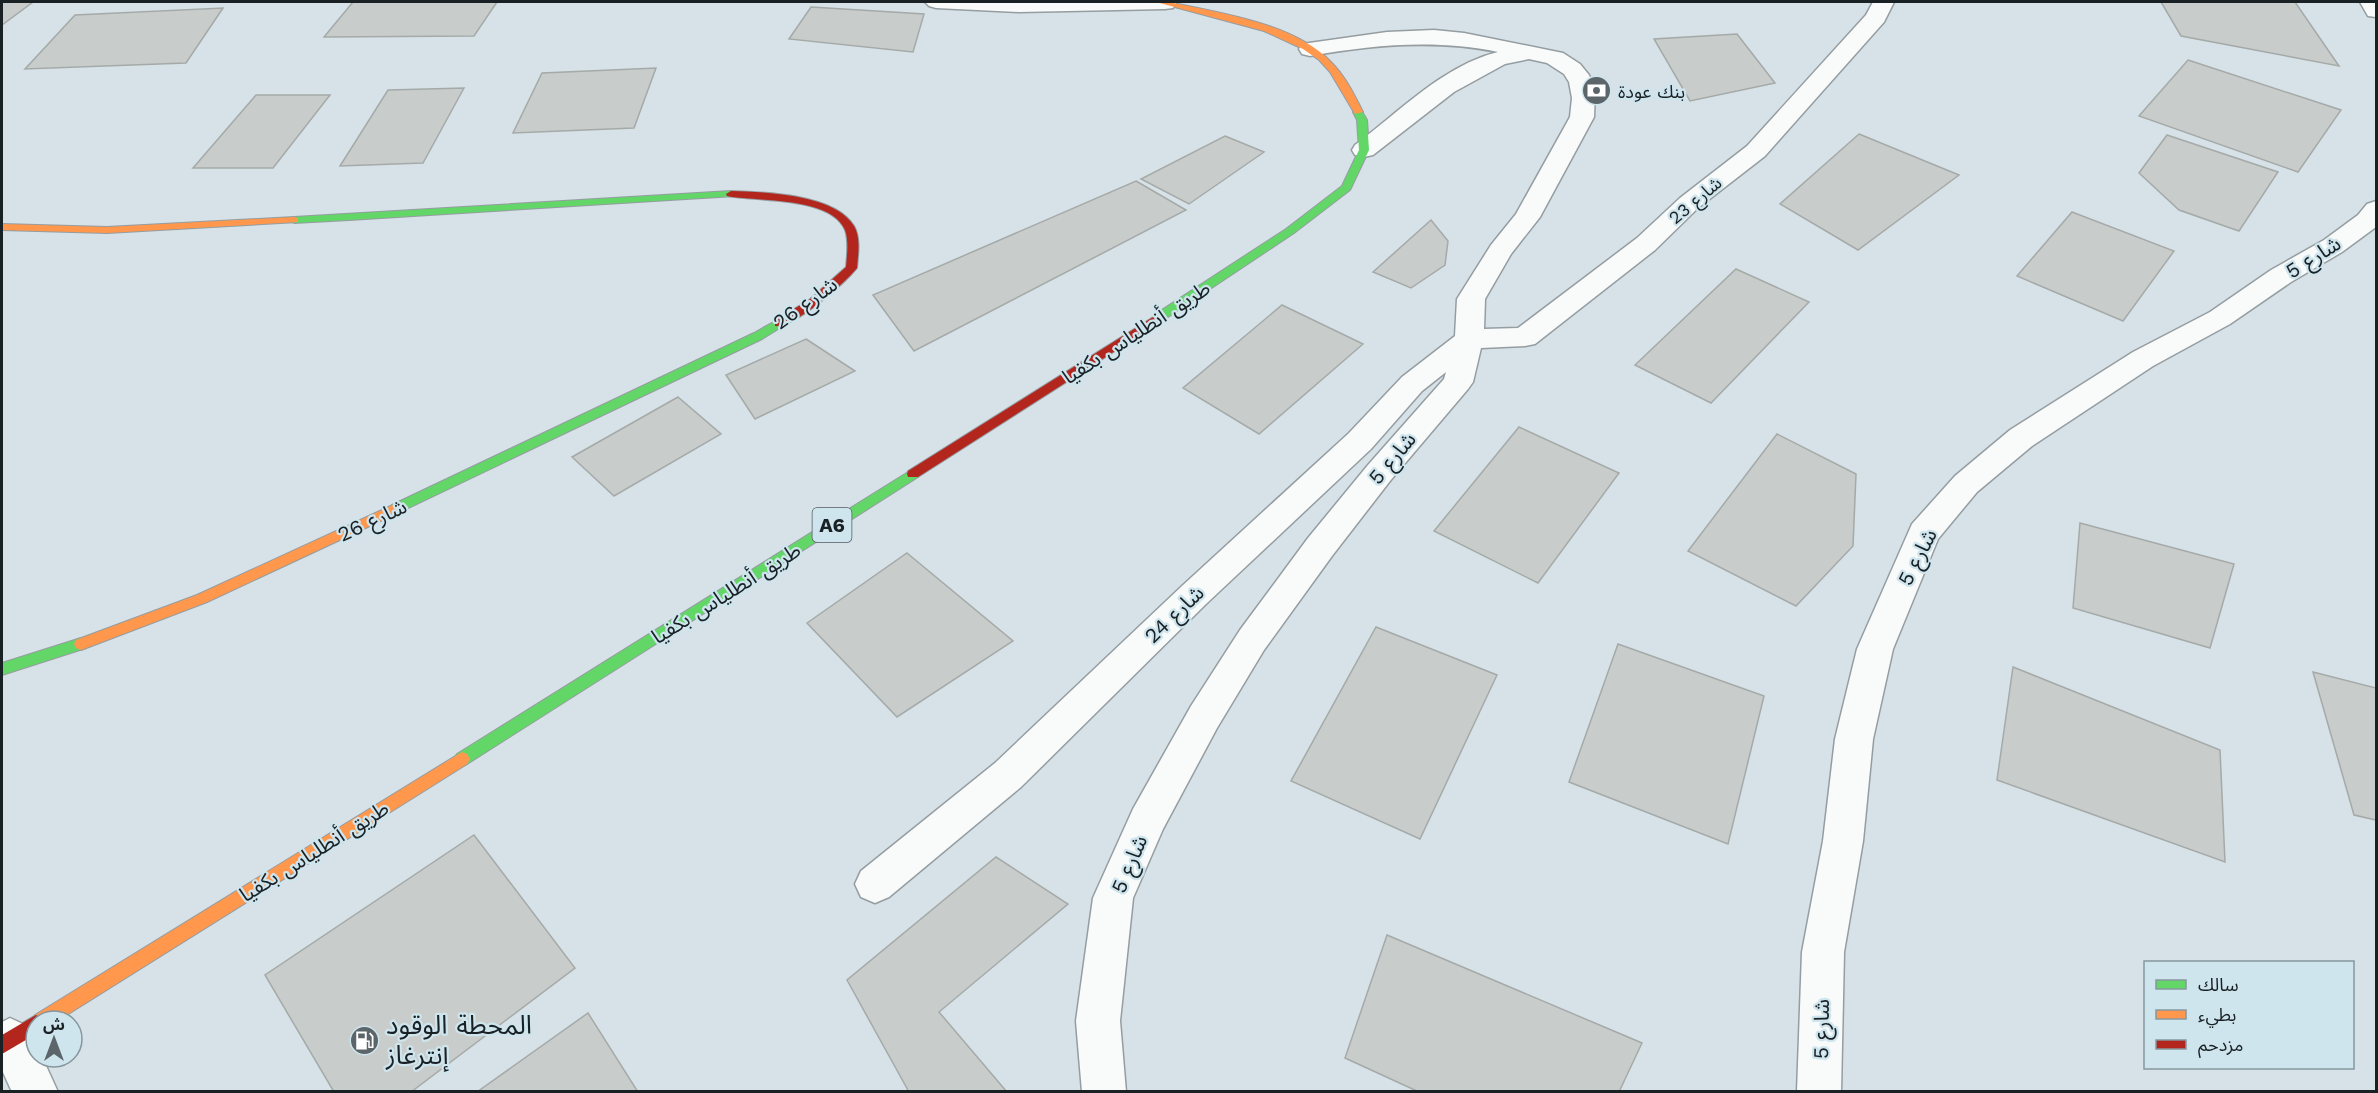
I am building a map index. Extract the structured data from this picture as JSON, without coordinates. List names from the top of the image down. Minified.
{"streets":{"main road":["شارع 26","طريق أنطلياس بكفيا","A6"],"street":["شارع 23","شارع 5","شارع 24"]},"crossings":[["شارع 23","شارع 5"],["شارع 23","شارع 24"],["شارع 5","طريق أنطلياس بكفيا"],["شارع 5","شارع 24"]],"places":{"bank":["بنك عودة"],"fuel station":["المحطة الوقود إنترغاز"]},"legend":["سالك","بطيء","مزدحم"],"north":"top"}
